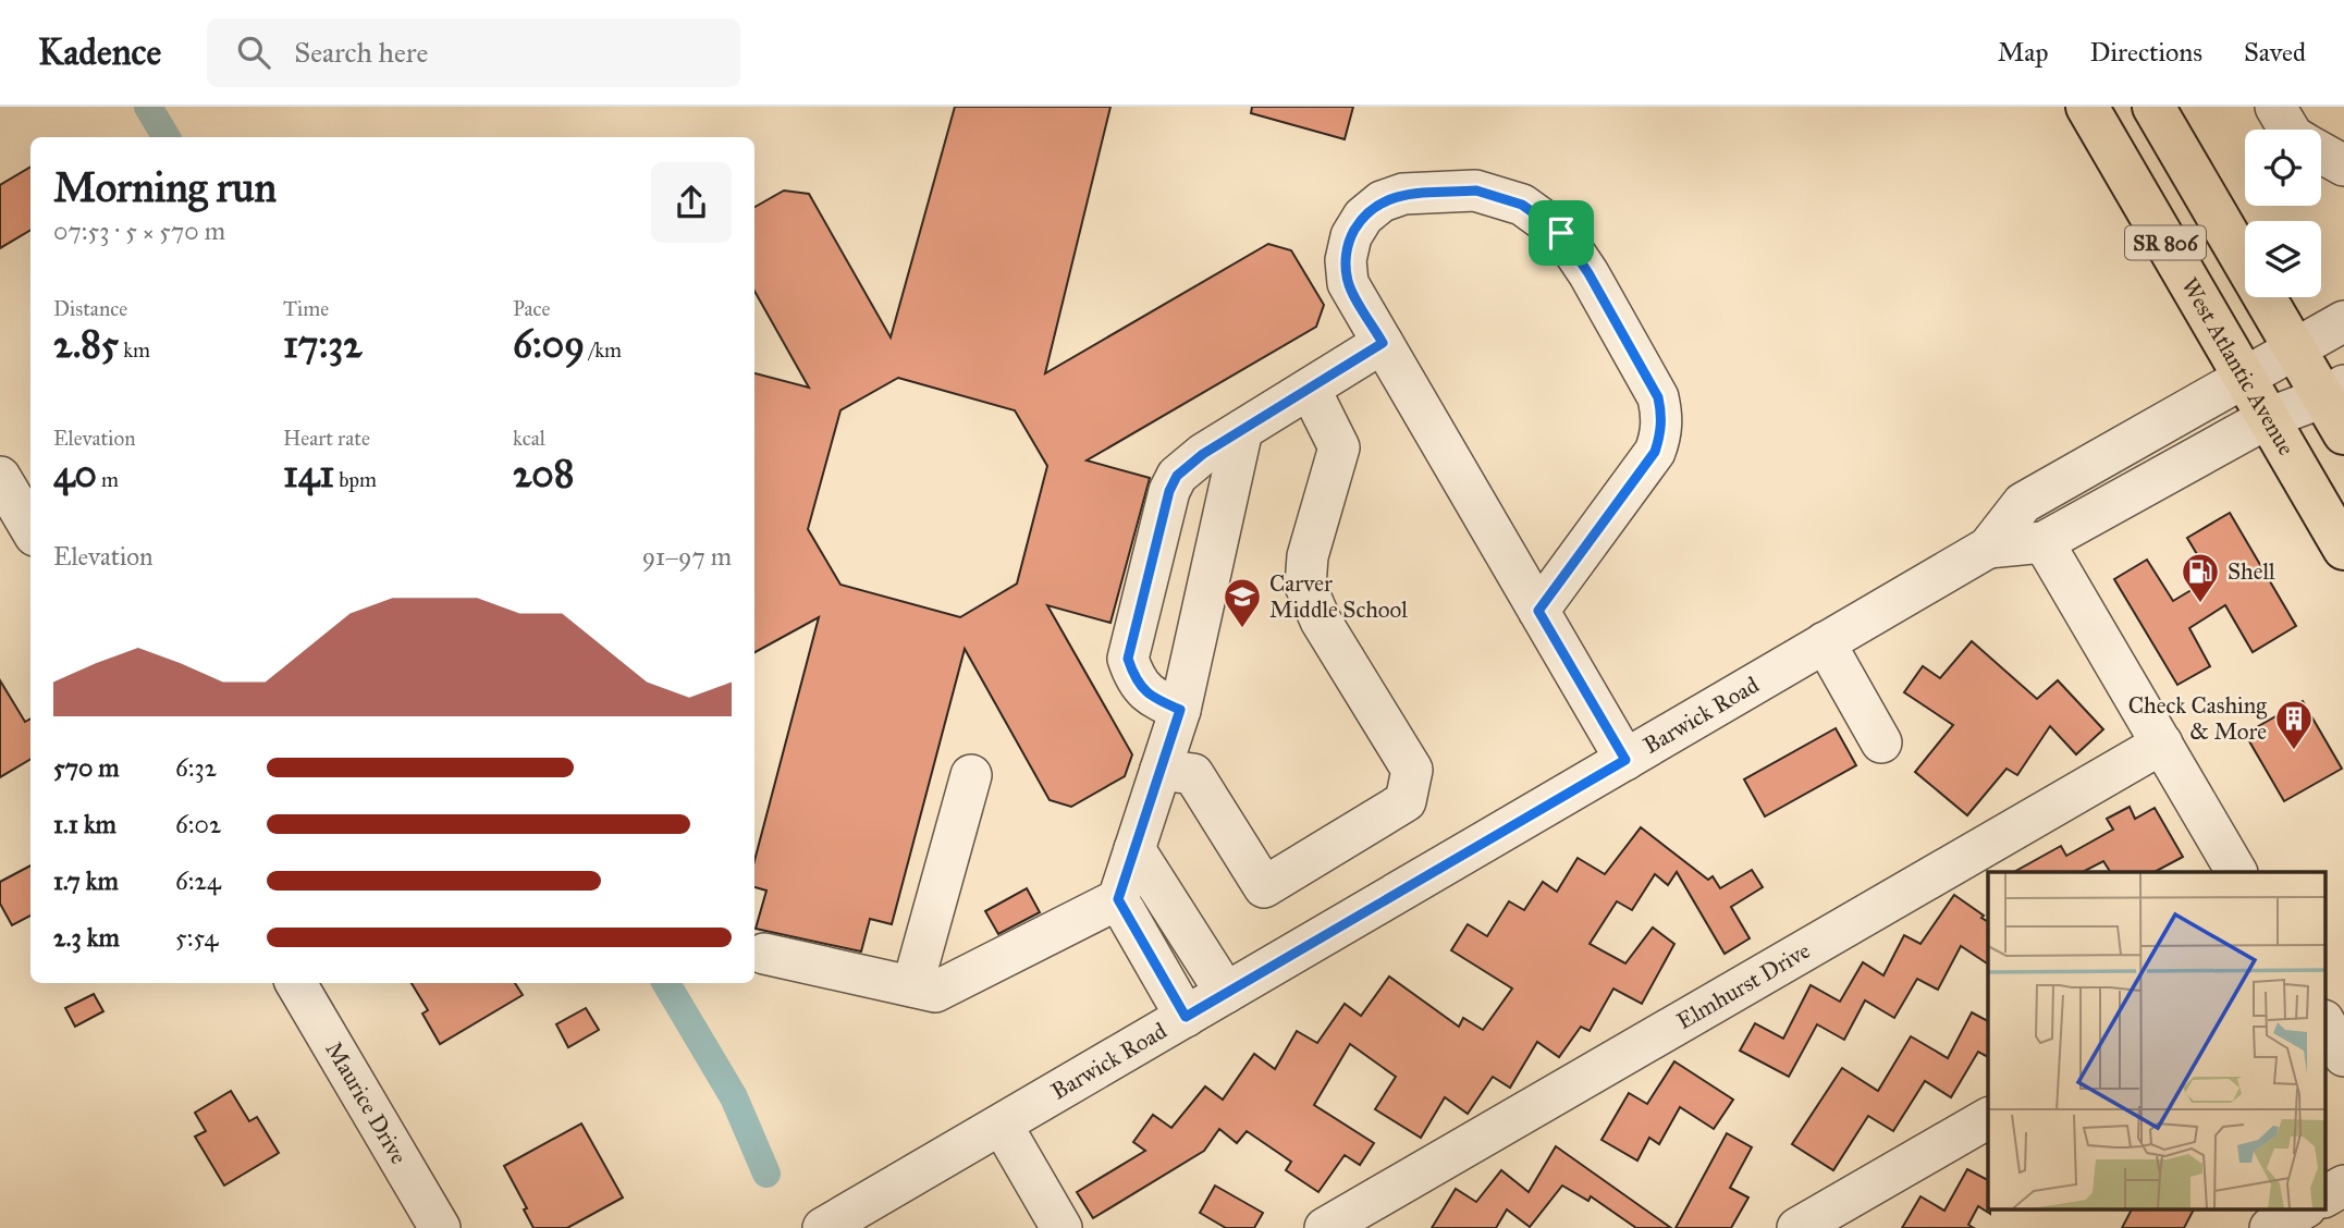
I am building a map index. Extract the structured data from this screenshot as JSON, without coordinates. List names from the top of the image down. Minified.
{"streets":{"main road":["SR 806","West Atlantic Avenue"],"street":["Barwick Road","Elmhurst Drive","Maurice Drive"]},"crossings":[["SR 806","Barwick Road"],["West Atlantic Avenue","Barwick Road"]],"places":{"fuel station":["Shell"],"school or university":["Carver Middle School"],"building":["Check Cashing & More"]},"page":{"header":"Kadence","search":"Search here","nav":["Map","Directions","Saved"],"heading":["Morning run","07:53 · 5 × 570 m"],"stats":[["Distance","2.85 km"],["Time","17:32"],["Pace","6:09 /km"],["Elevation","40 m"],["Heart rate","141 bpm"],["kcal","208"]],"chart":["Elevation","91–97 m"],"list":[{"name":"570 m","note":"6:32"},{"name":"1.1 km","note":"6:02"},{"name":"1.7 km","note":"6:24"},{"name":"2.3 km","note":"5:54"}]}}
